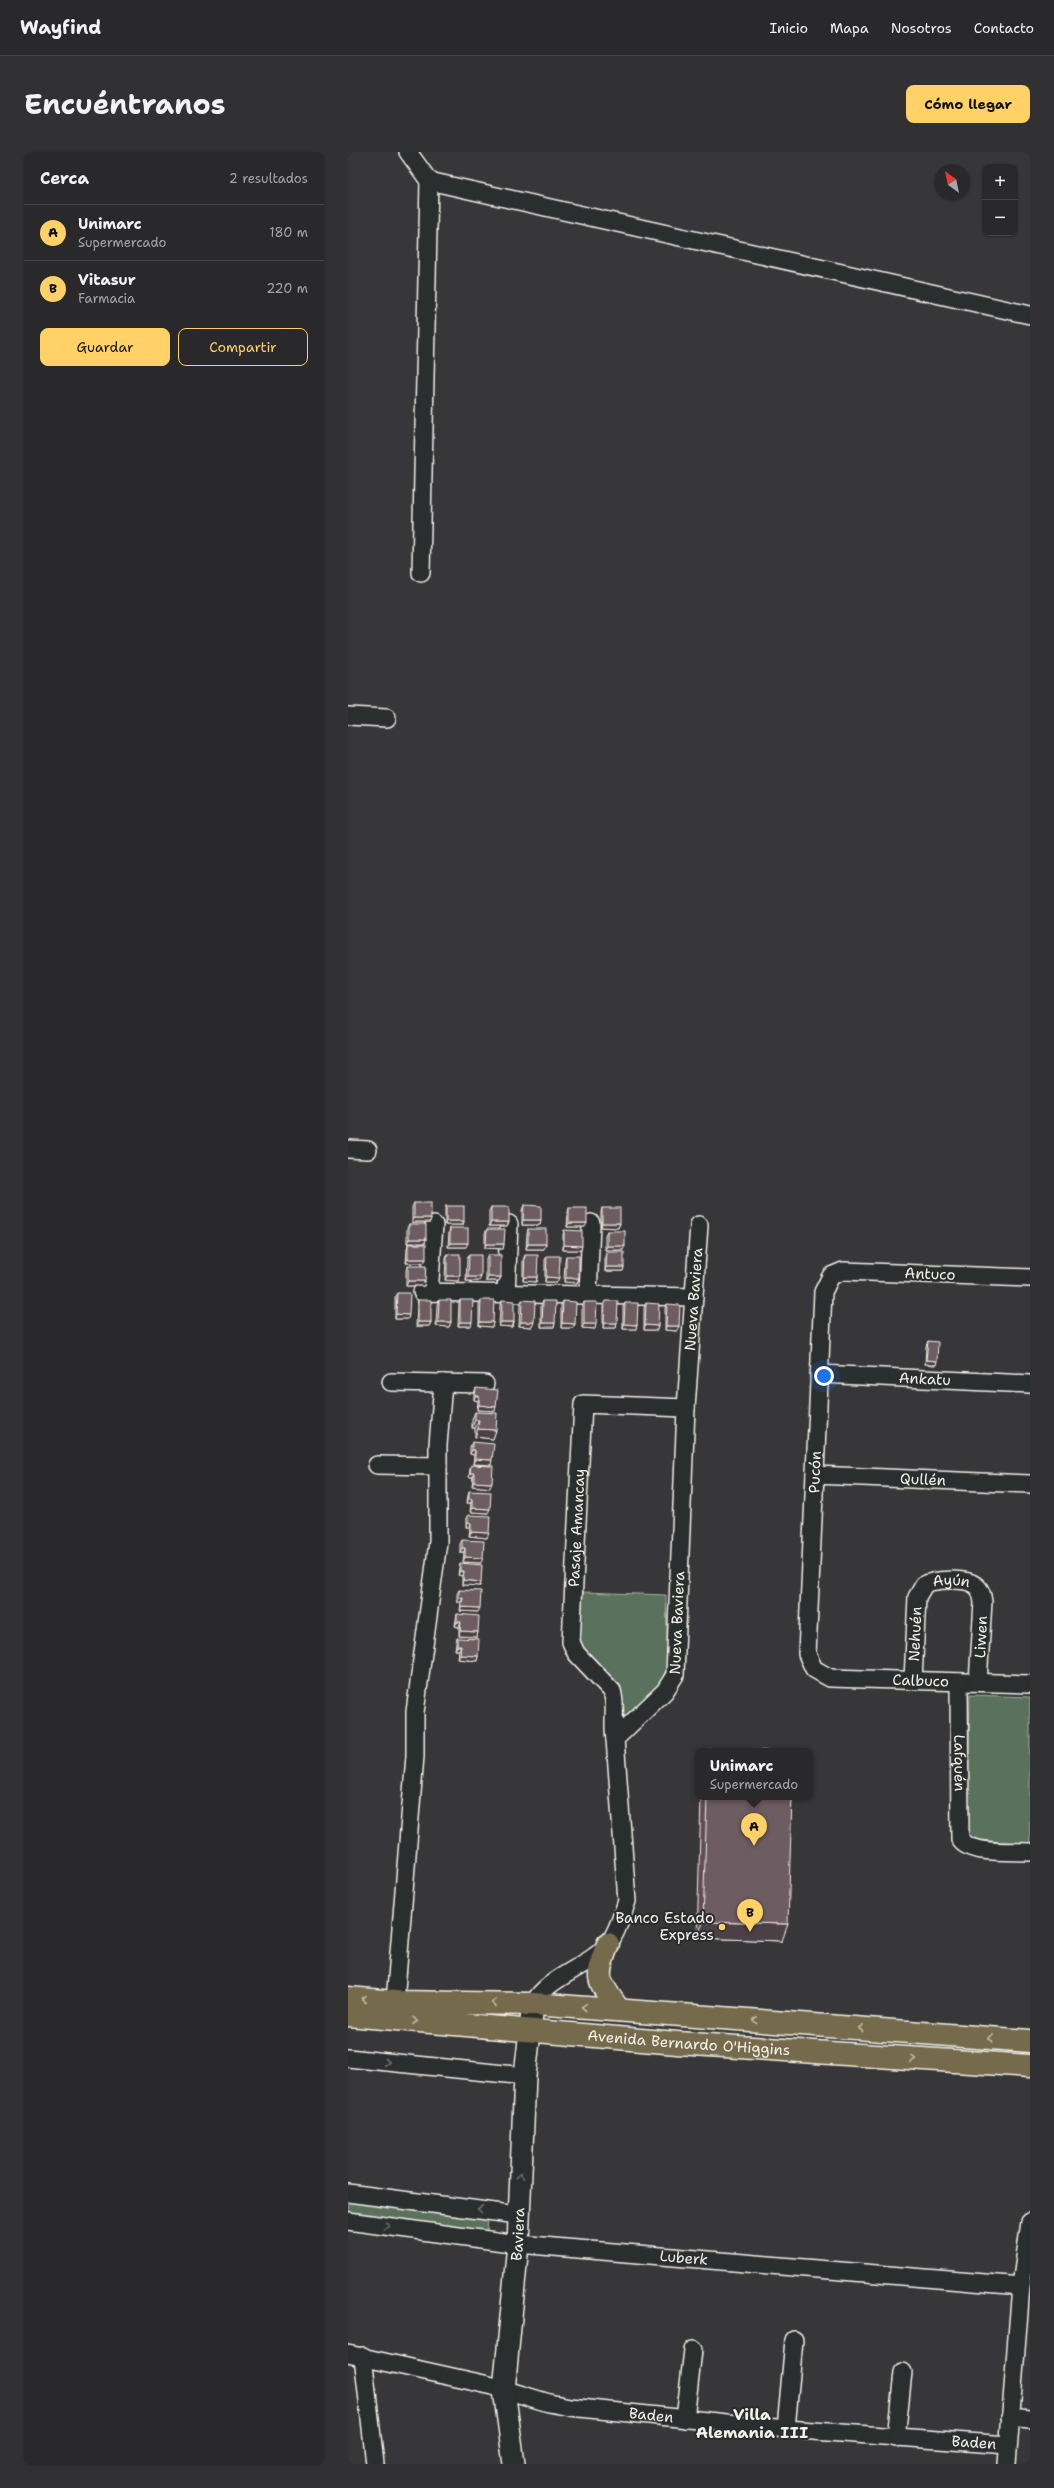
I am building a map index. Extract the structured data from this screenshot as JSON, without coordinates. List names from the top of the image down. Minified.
{"streets":{"main road":["Avenida Bernardo O'Higgins"],"street":["Antuco","Nueva Baviera","Ankatu","Pucón","Qullén","Pasaje Amancay","Ayún","Nehuén","Liwen","Calbuco","Lafquén","Baviera","Luberk","Baden"]},"crossings":[["Antuco","Pucón"],["Nueva Baviera","Pasaje Amancay"],["Ankatu","Pucón"],["Pucón","Qullén"],["Pucón","Calbuco"],["Ayún","Nehuén"],["Ayún","Liwen"],["Nehuén","Calbuco"],["Liwen","Calbuco"],["Calbuco","Lafquén"],["Avenida Bernardo O'Higgins","Baviera"],["Baviera","Luberk"],["Baviera","Baden"]],"districts":["Villa Alemania III"],"places":["Banco Estado Express"],"north":"top left","page":{"header":"Wayfind","nav":["Inicio","Mapa","Nosotros","Contacto"],"title":"Encuéntranos","buttons":["Cómo llegar",["Guardar","Compartir"]],"heading":["Cerca","2 resultados"],"map_buttons":["+","−"],"list":[{"mark":"A","name":"Unimarc","note":"Supermercado","value":"180 m"},{"mark":"B","name":"Vitasur","note":"Farmacia","value":"220 m"}],"popup":["Unimarc","Supermercado"],"pins":["A","B"]}}
